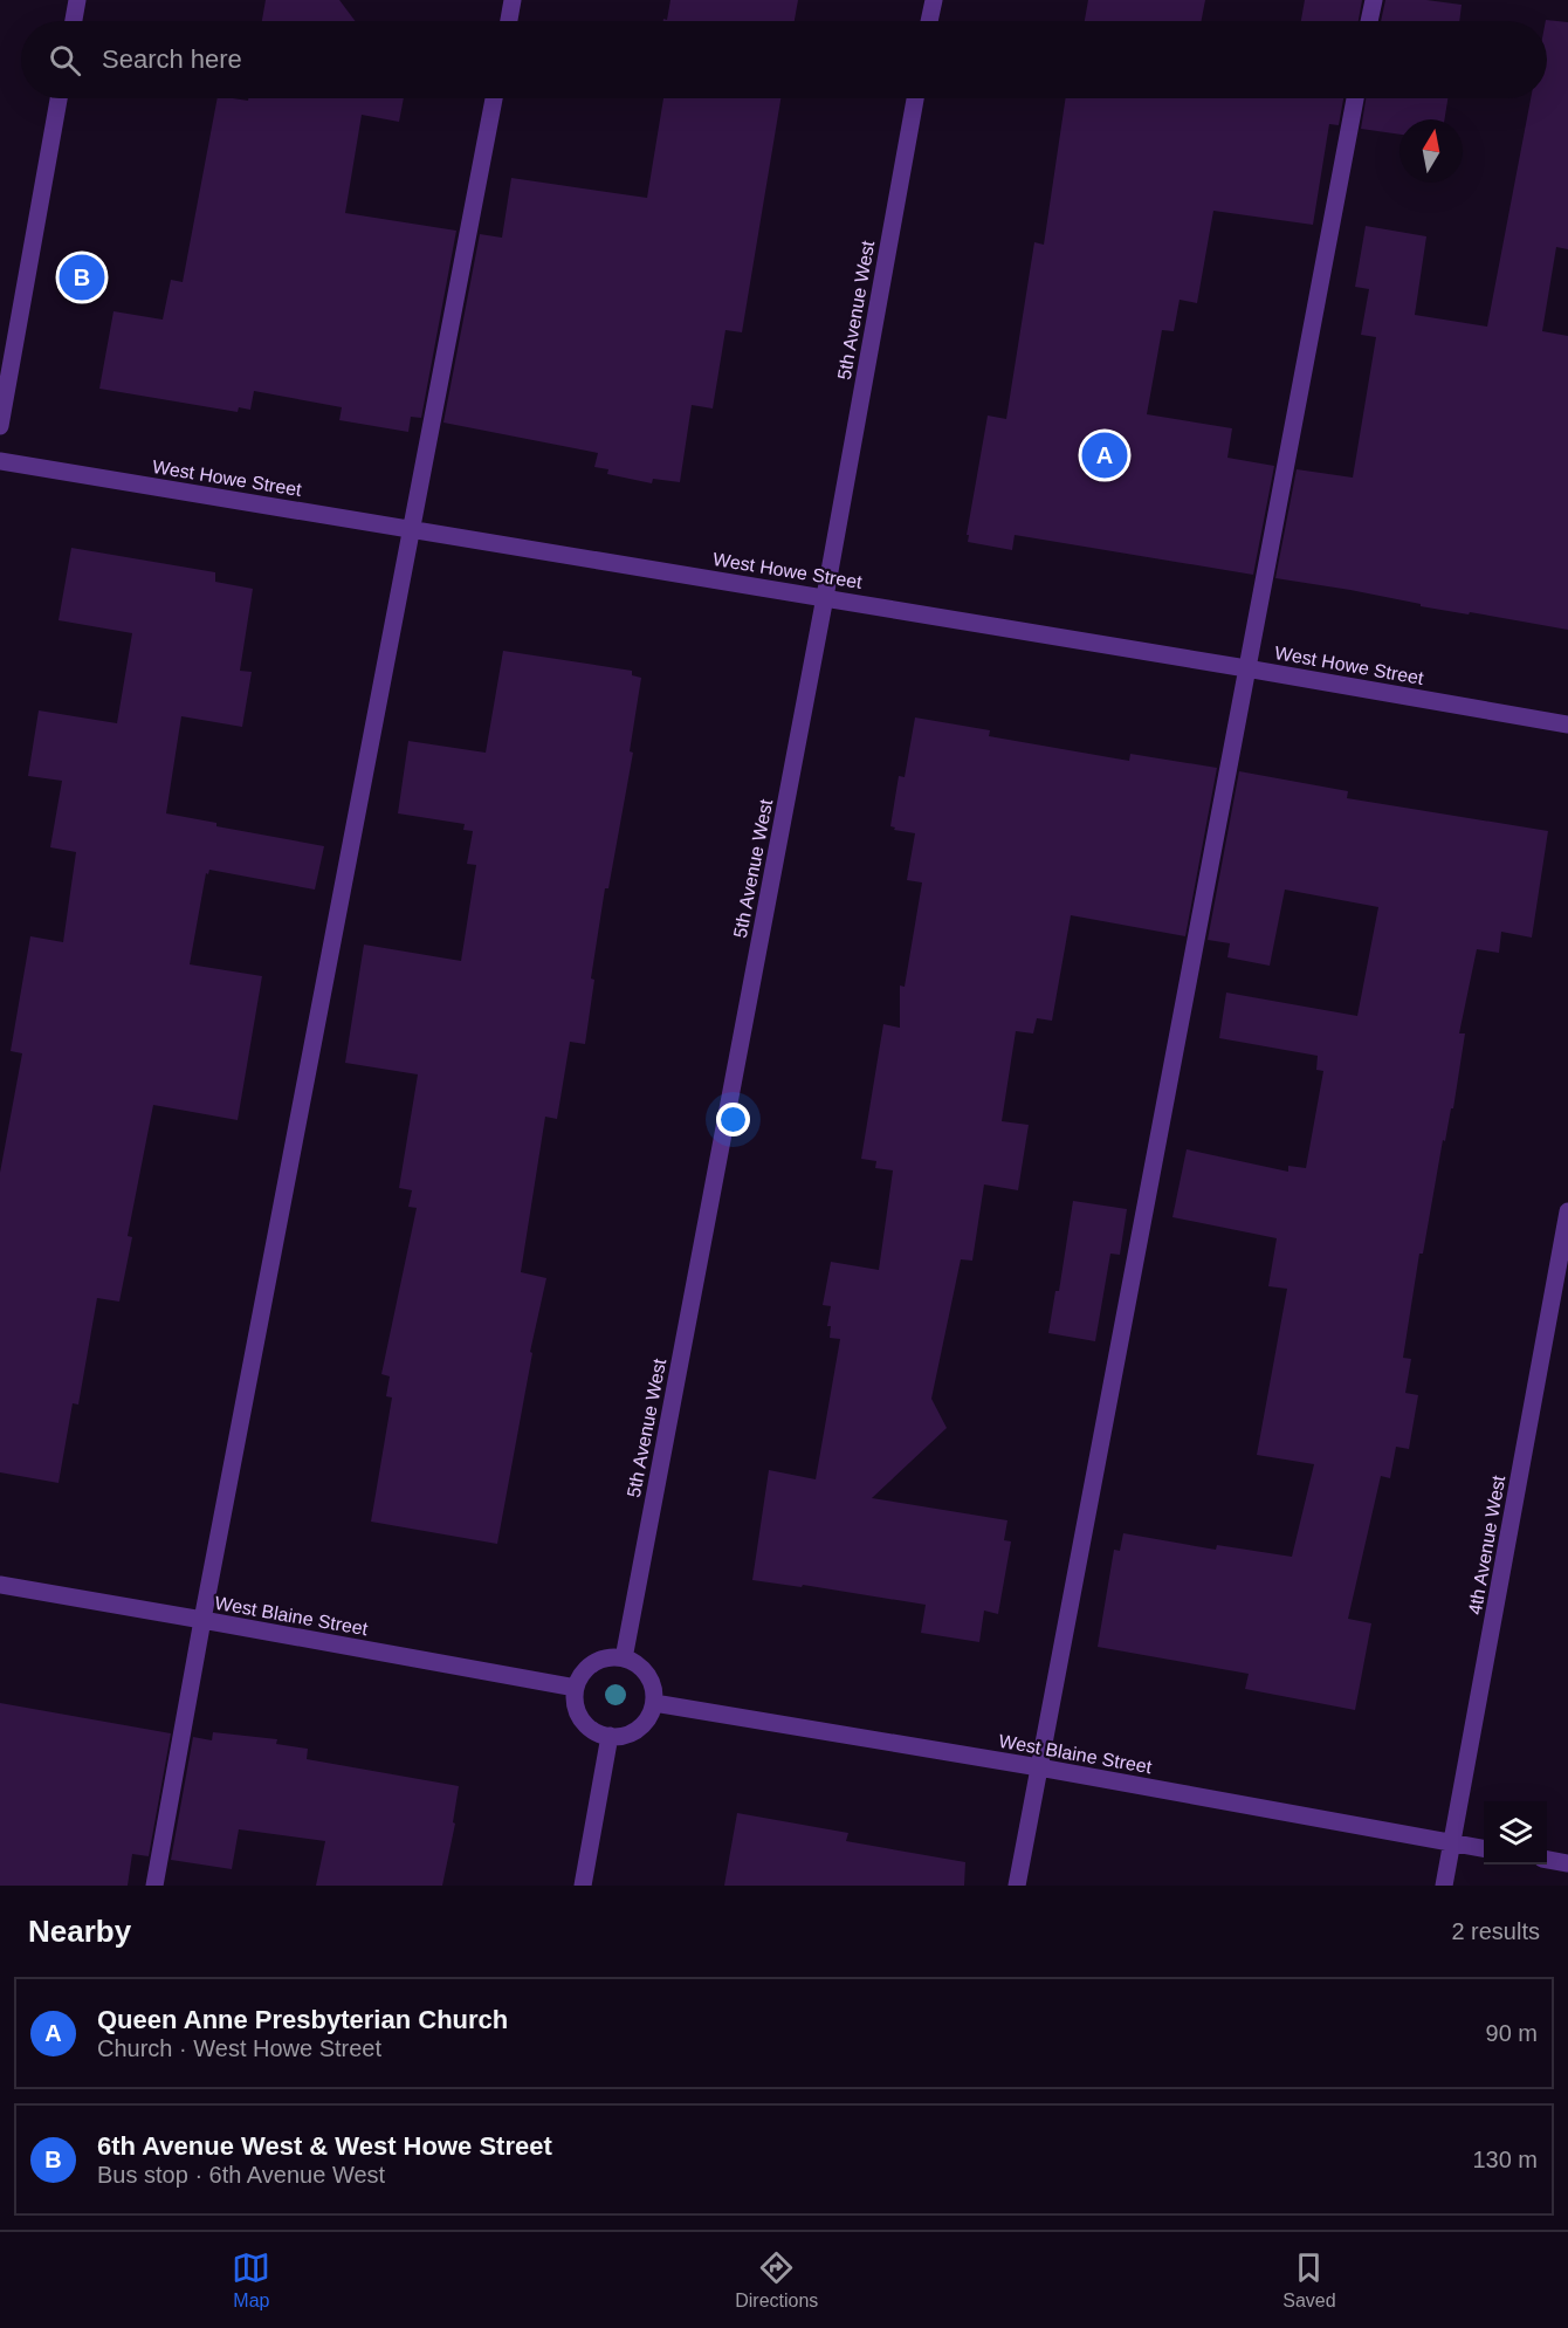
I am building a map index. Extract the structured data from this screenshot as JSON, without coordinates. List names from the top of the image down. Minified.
{"streets":{"street":["5th Avenue West","West Howe Street","4th Avenue West","West Blaine Street"]},"crossings":[["5th Avenue West","West Howe Street"],["5th Avenue West","West Blaine Street"],["4th Avenue West","West Blaine Street"]],"north":"top","page":{"search":"Search here","pins":["B","A"],"heading":["Nearby","2 results"],"list":[{"mark":"A","name":"Queen Anne Presbyterian Church","note":"Church · West Howe Street","value":"90 m"},{"mark":"B","name":"6th Avenue West & West Howe Street","note":"Bus stop · 6th Avenue West","value":"130 m"}],"nav":["Map","Directions","Saved"]}}
